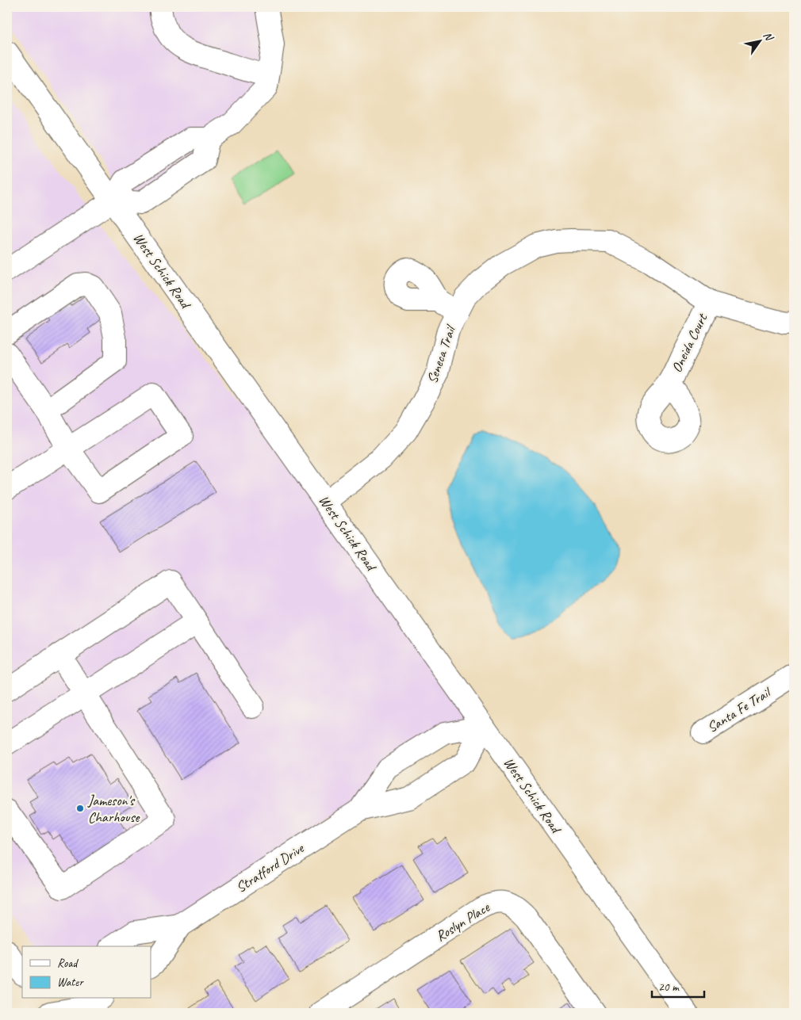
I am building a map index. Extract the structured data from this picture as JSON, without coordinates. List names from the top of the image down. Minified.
{"streets":{"street":["West Schick Road","Oneida Court","Seneca Trail","Santa Fe Trail","Stratford Drive","Roslyn Place"]},"crossings":[["West Schick Road","Seneca Trail"],["West Schick Road","Stratford Drive"],["Oneida Court","Seneca Trail"]],"places":["Jameson's Charhouse"],"legend":["Road","Water"],"scale_bar":"20 m","north":"top right"}
